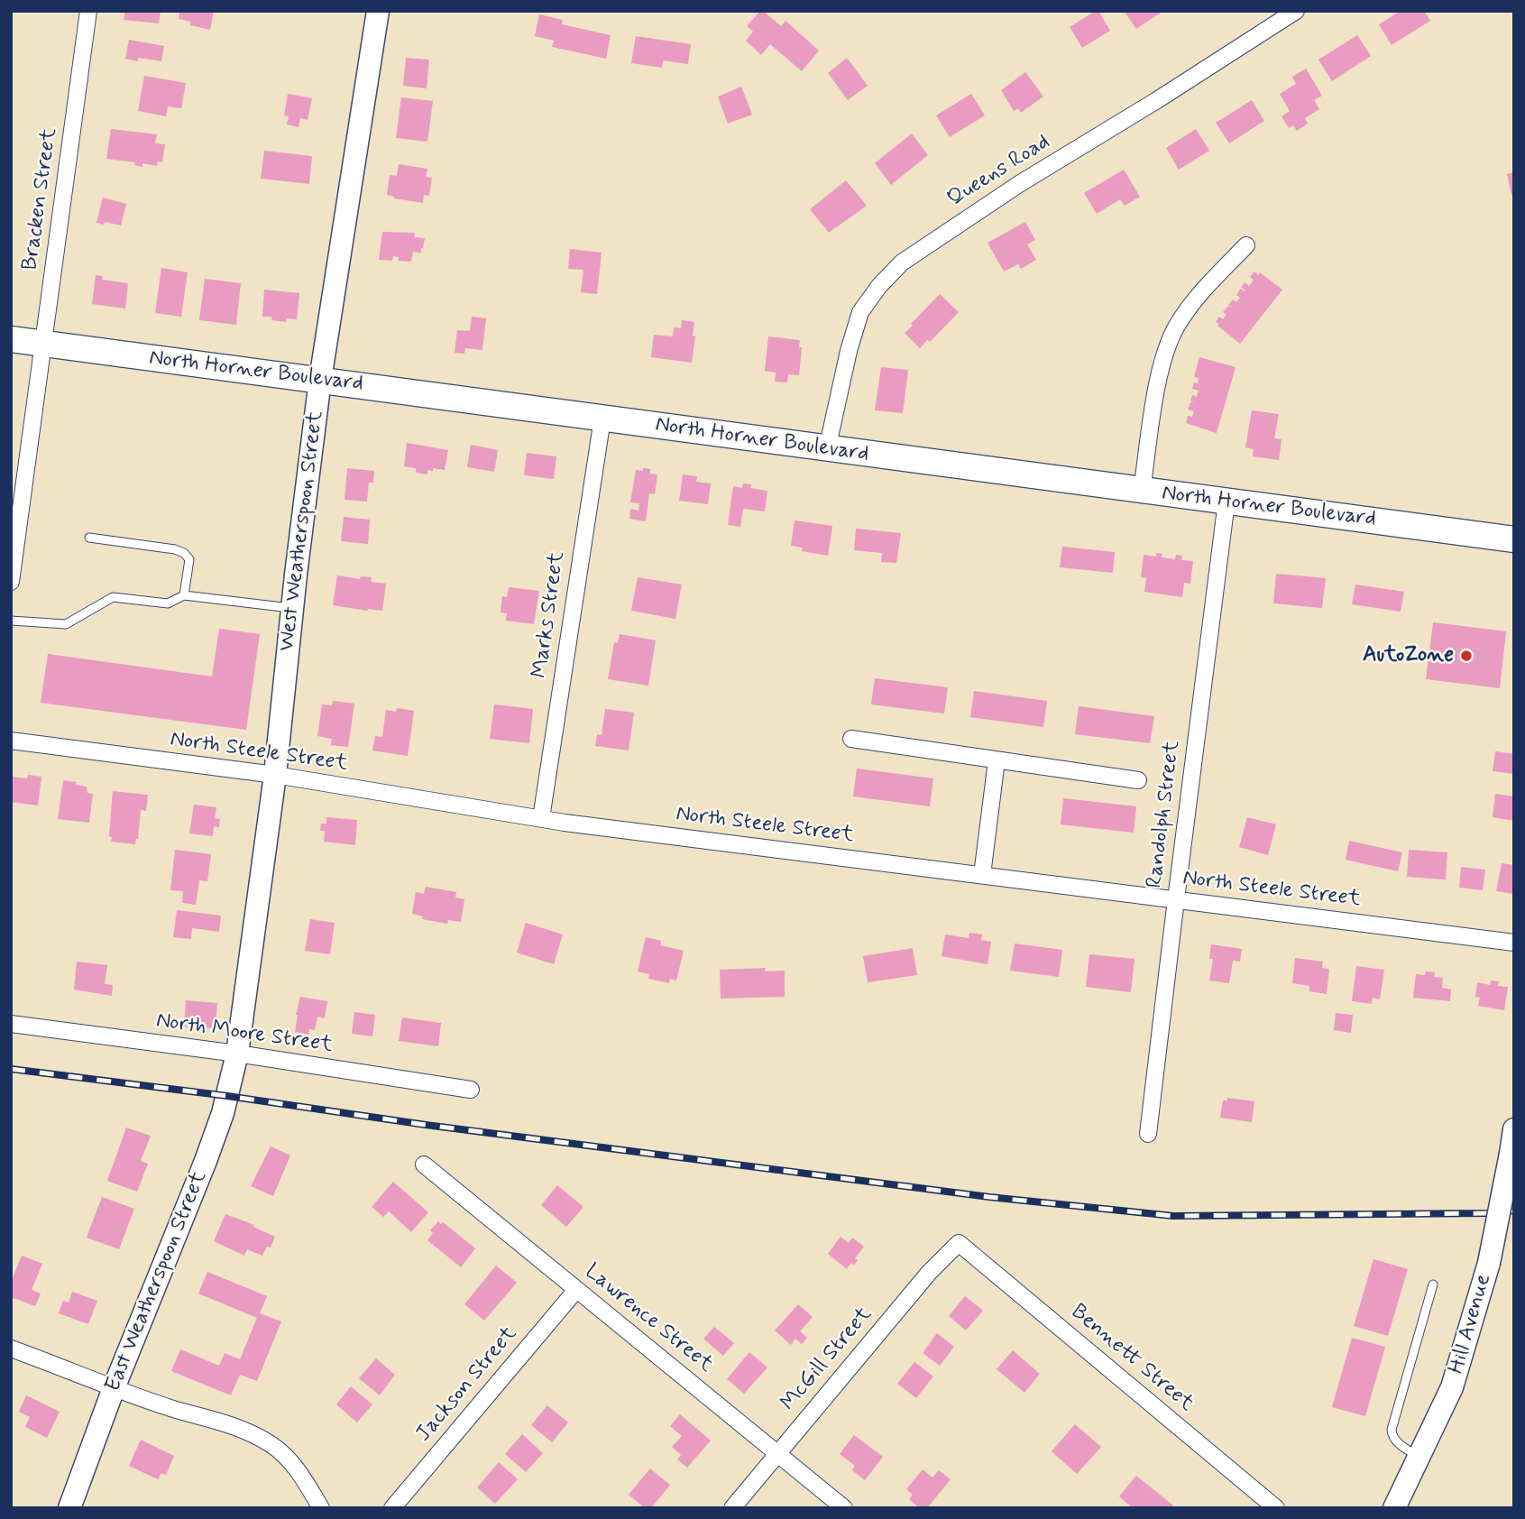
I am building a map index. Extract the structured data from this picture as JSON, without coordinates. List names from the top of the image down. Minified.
{"streets":{"main road":["North Horner Boulevard"],"street":["Queens Road","Bracken Street","West Weatherspoon Street","Marks Street","North Steele Street","Randolph Street","North Moore Street","East Weatherspoon Street","Lawrence Street","Hill Avenue","Bennett Street","McGill Street","Jackson Street"]},"crossings":[["Queens Road","North Horner Boulevard"],["Bracken Street","North Horner Boulevard"],["North Horner Boulevard","West Weatherspoon Street"],["North Horner Boulevard","Marks Street"],["North Horner Boulevard","Randolph Street"],["West Weatherspoon Street","North Steele Street"],["West Weatherspoon Street","North Moore Street"],["West Weatherspoon Street","East Weatherspoon Street"],["Marks Street","North Steele Street"],["North Steele Street","Randolph Street"],["North Moore Street","East Weatherspoon Street"],["Lawrence Street","McGill Street"],["Lawrence Street","Jackson Street"],["Bennett Street","McGill Street"]],"places":["AutoZone"]}
